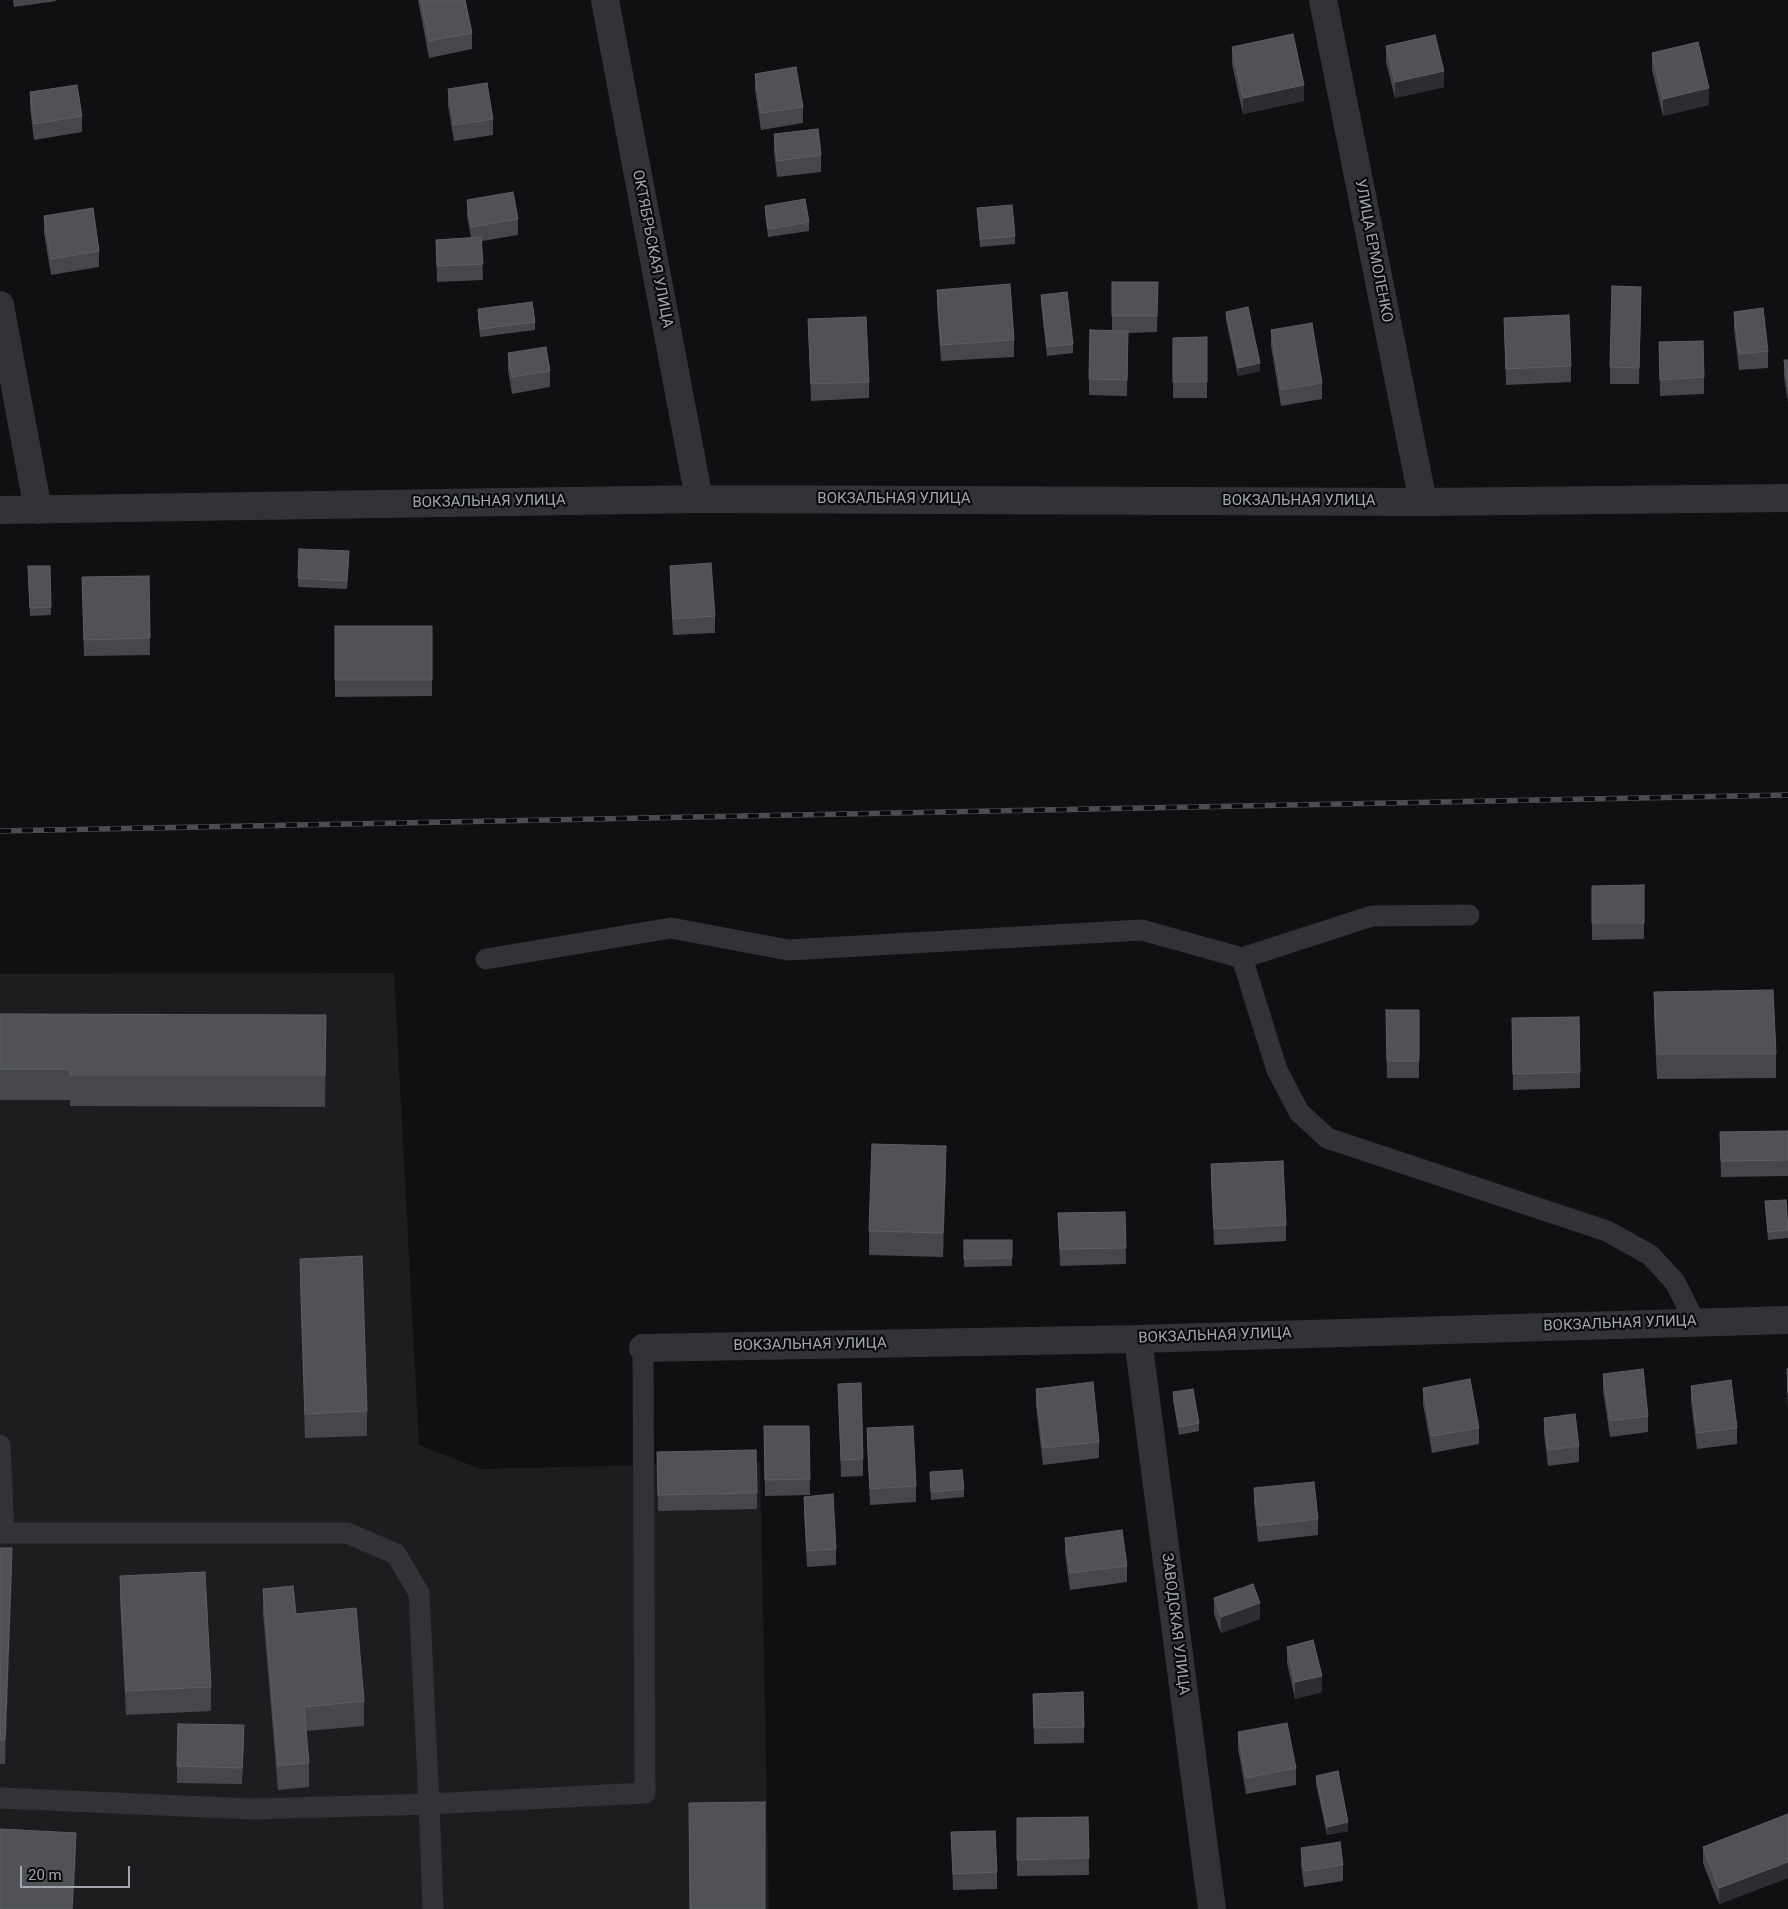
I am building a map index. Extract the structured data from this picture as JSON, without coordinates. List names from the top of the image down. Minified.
{"streets":{"street":["ОКТЯБРЬСКАЯ УЛИЦА","УЛИЦА ЕРМОЛЕНКО","ВОКЗАЛЬНАЯ УЛИЦА","ЗАВОДСКАЯ УЛИЦА"]},"crossings":[["ОКТЯБРЬСКАЯ УЛИЦА","ВОКЗАЛЬНАЯ УЛИЦА"],["УЛИЦА ЕРМОЛЕНКО","ВОКЗАЛЬНАЯ УЛИЦА"],["ВОКЗАЛЬНАЯ УЛИЦА","ЗАВОДСКАЯ УЛИЦА"]],"scale_bar":"20 m"}
